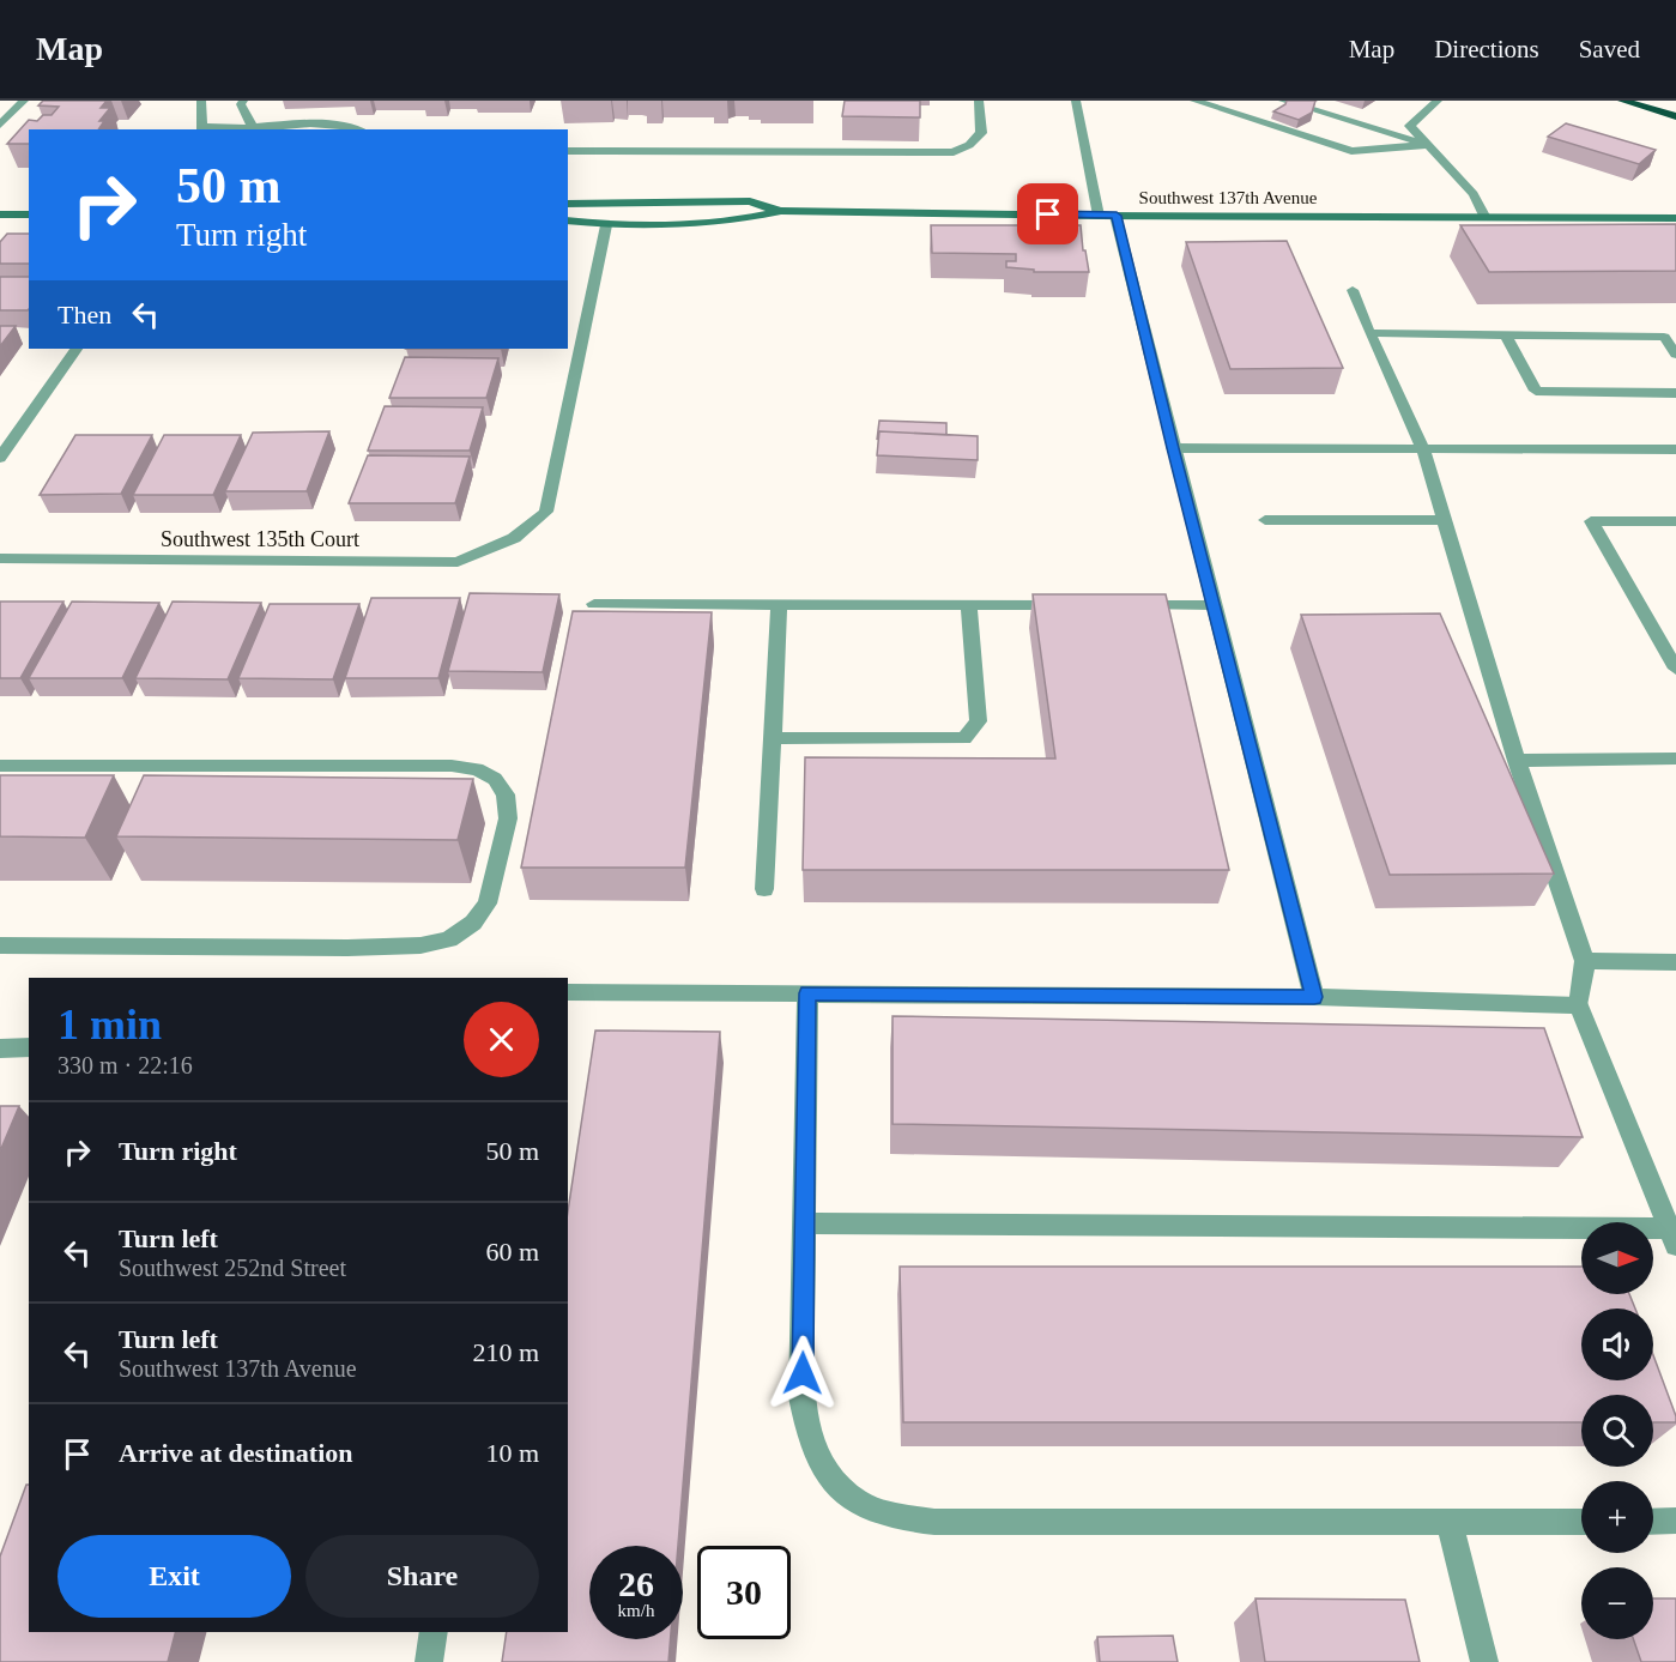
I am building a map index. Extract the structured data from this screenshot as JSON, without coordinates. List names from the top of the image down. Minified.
{"streets":{"main road":["Southwest 137th Avenue"],"street":["Southwest 135th Court"]},"crossings":[["Southwest 137th Avenue","Southwest 135th Court"]],"north":"right","page":{"header":"Map","nav":["Map","Directions","Saved"],"turn":["50 m","Turn right"],"then":"Then","heading":["1 min","330 m · 22:16"],"list":[{"name":"Turn right","value":"50 m"},{"name":"Turn left","note":"Southwest 252nd Street","value":"60 m"},{"name":"Turn left","note":"Southwest 137th Avenue","value":"210 m"},{"name":"Arrive at destination","value":"10 m"}],"map_buttons":["+","−"],"buttons":["Exit","Share"],"speed":"26 km/h","limit":"30"}}
